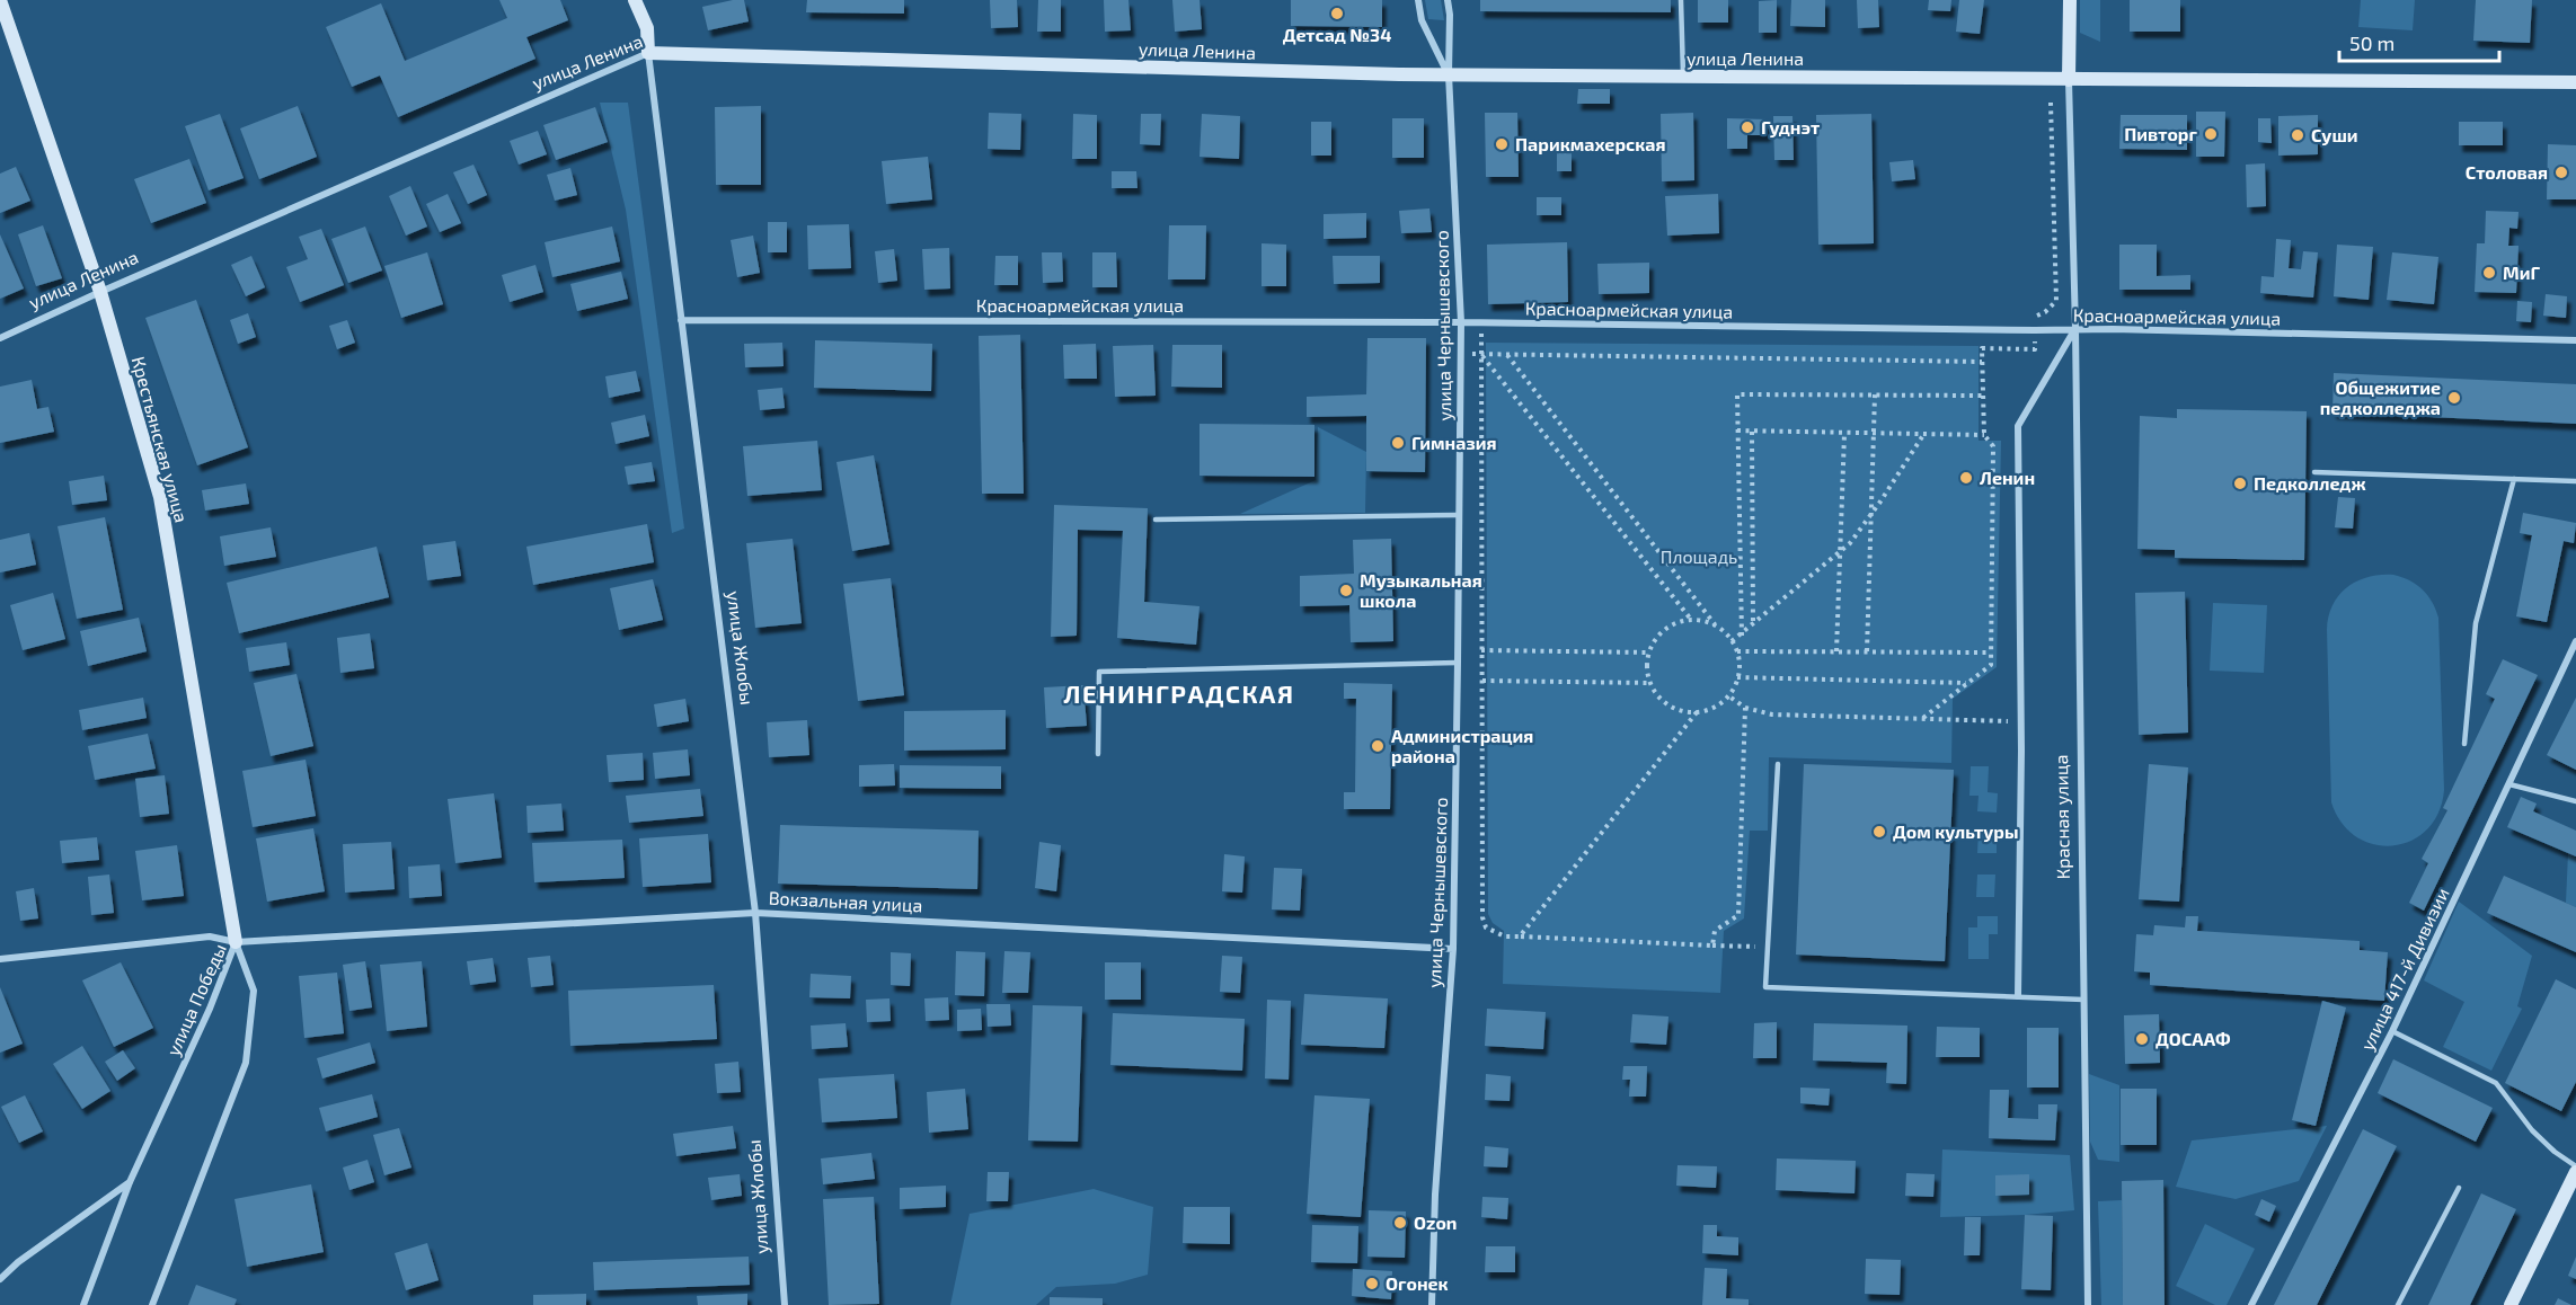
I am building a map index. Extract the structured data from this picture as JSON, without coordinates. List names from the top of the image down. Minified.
{"streets":{"street":["улица Ленина","Красноармейская улица","улица Чернышевского","Крестьянская улица","улица Жлобы","Красная улица","Вокзальная улица","улица 417-й Дивизии","улица Победы"]},"crossings":[["улица Ленина","улица Чернышевского"],["улица Ленина","Крестьянская улица"],["улица Ленина","улица Жлобы"],["улица Ленина","Красная улица"],["Красноармейская улица","улица Чернышевского"],["Красноармейская улица","улица Жлобы"],["Красноармейская улица","Красная улица"],["улица Чернышевского","Вокзальная улица"],["Крестьянская улица","Вокзальная улица"],["Крестьянская улица","улица Победы"],["улица Жлобы","Вокзальная улица"],["Вокзальная улица","улица Победы"]],"districts":["ЛЕНИНГРАДСКАЯ"],"parks":["Площадь"],"places":["Детсад №34","Гуднэт","Пивторг","Суши","Парикмахерская","Столовая","МиГ","Общежитие педколледжа","Гимназия","Ленин","Педколледж","Музыкальная школа","Администрация района","Дом культуры","ДОСААФ","Ozon","Огонек"],"scale_bar":"50 m"}
